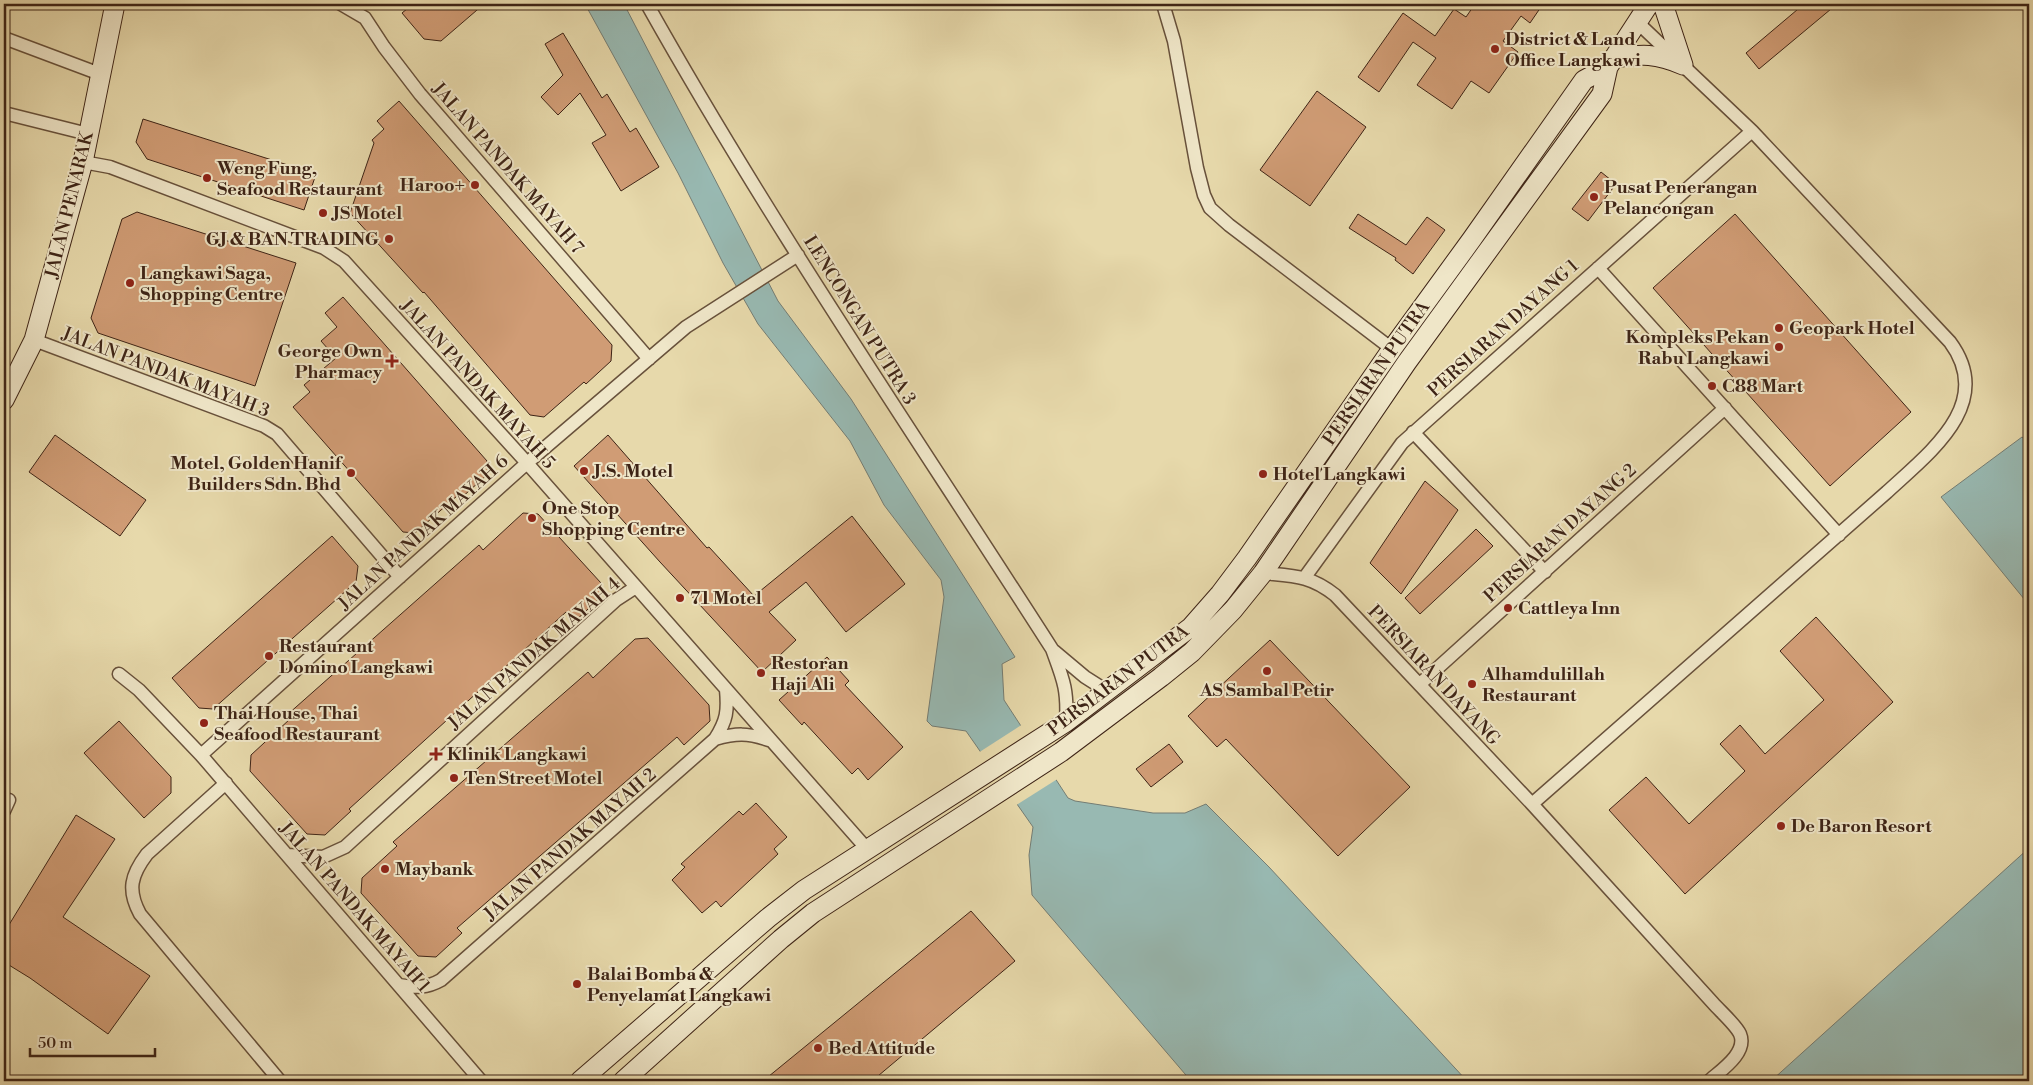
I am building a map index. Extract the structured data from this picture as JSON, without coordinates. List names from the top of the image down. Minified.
{"streets":{"main road":["JALAN PENARAK","PERSIARAN PUTRA"],"street":["JALAN PANDAK MAYAH 7","LENCONGAN PUTRA 3","PERSIARAN DAYANG 1","JALAN PANDAK MAYAH 3","JALAN PANDAK MAYAH 5","JALAN PANDAK MAYAH 6","PERSIARAN DAYANG 2","JALAN PANDAK MAYAH 4","PERSIARAN DAYANG","JALAN PANDAK MAYAH 2","JALAN PANDAK MAYAH 1"]},"crossings":[["JALAN PANDAK MAYAH 7","JALAN PANDAK MAYAH 6"],["JALAN PENARAK","JALAN PANDAK MAYAH 3"],["JALAN PENARAK","JALAN PANDAK MAYAH 5"],["LENCONGAN PUTRA 3","JALAN PANDAK MAYAH 6"],["PERSIARAN DAYANG 1","PERSIARAN DAYANG"],["JALAN PANDAK MAYAH 3","JALAN PANDAK MAYAH 6"],["PERSIARAN PUTRA","JALAN PANDAK MAYAH 5"],["JALAN PANDAK MAYAH 5","JALAN PANDAK MAYAH 6"],["JALAN PANDAK MAYAH 5","JALAN PANDAK MAYAH 4"],["JALAN PANDAK MAYAH 5","JALAN PANDAK MAYAH 2"],["JALAN PANDAK MAYAH 6","JALAN PANDAK MAYAH 1"],["PERSIARAN DAYANG 2","PERSIARAN DAYANG"],["JALAN PANDAK MAYAH 4","JALAN PANDAK MAYAH 1"],["JALAN PANDAK MAYAH 2","JALAN PANDAK MAYAH 1"]],"places":{"other":["District & Land Office Langkawi","Weng Fung, Seafood Restaurant","Haroo+","Pusat Penerangan Pelancongan","JS Motel","GJ & BAN TRADING","Langkawi Saga, Shopping Centre","Geopark Hotel","Kompleks Pekan Rabu Langkawi","C88 Mart","J.S. Motel","Motel, Golden Hanif Builders Sdn. Bhd","Hotel Langkawi","One Stop Shopping Centre","71 Motel","Cattleya Inn","Restaurant Domino Langkawi","AS Sambal Petir","Restoran Haji Ali","Alhamdulillah Restaurant","Thai House, Thai Seafood Restaurant","Ten Street Motel","De Baron Resort","Maybank","Balai Bomba & Penyelamat Langkawi","Bed Attitude"],"health":["George Own Pharmacy","Klinik Langkawi"]},"scale_bar":"50 m"}
